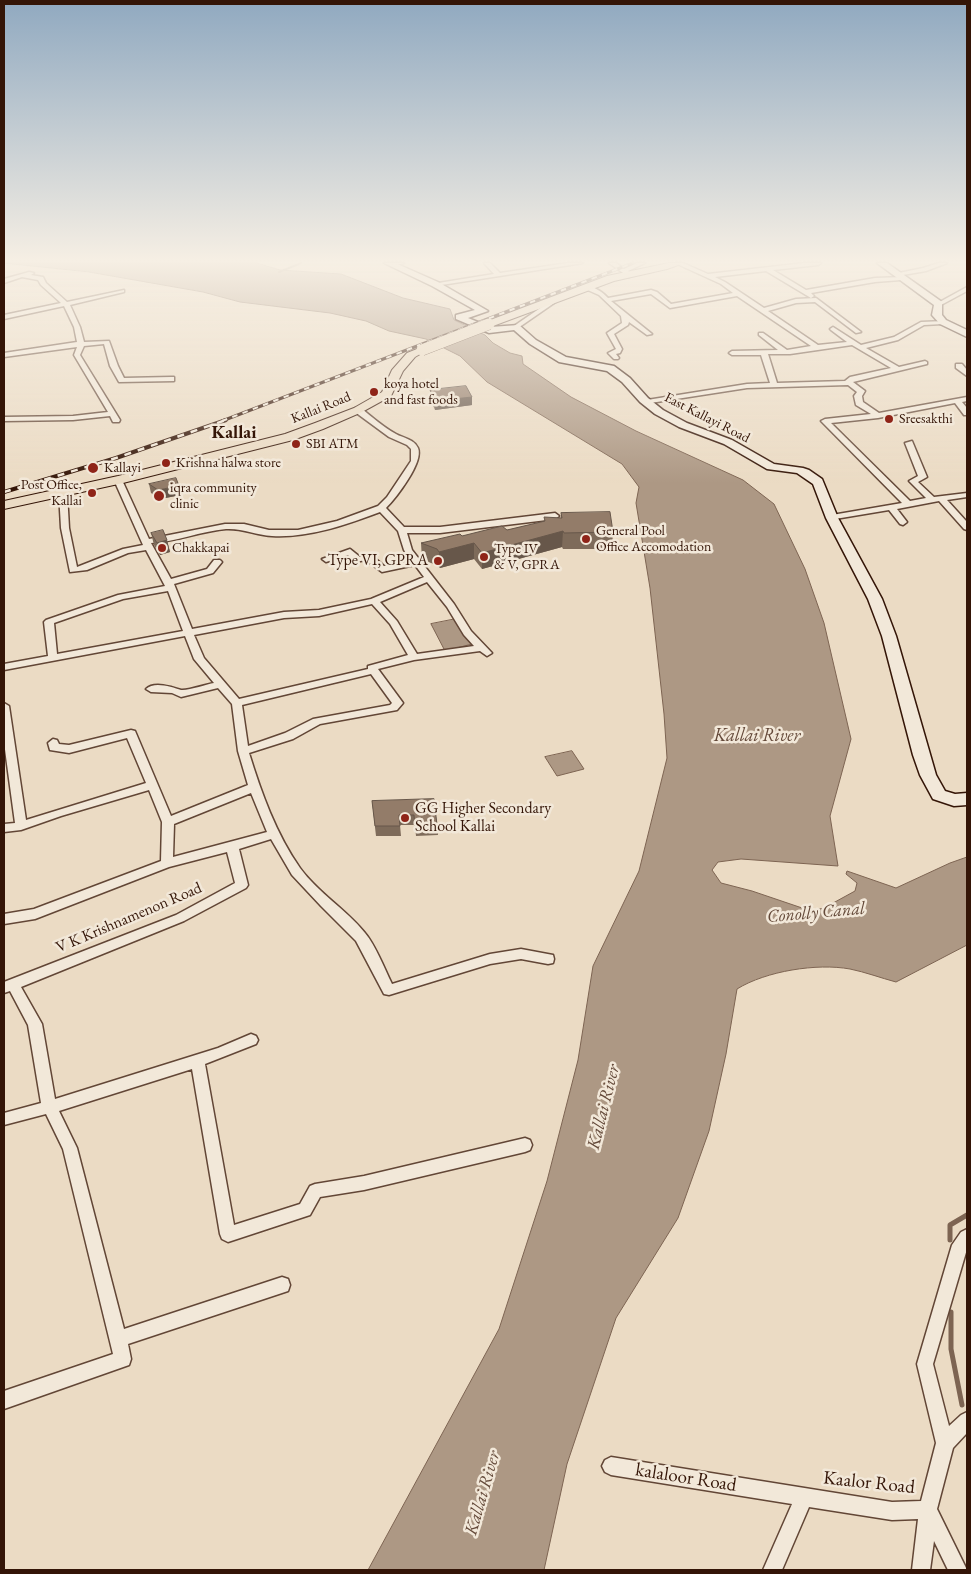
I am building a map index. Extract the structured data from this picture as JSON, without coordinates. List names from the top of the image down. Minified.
{"streets":{"main road":["Kallai Road"],"street":["East Kallayi Road","V K Krishnamenon Road","kalaloor Road","Kaalor Road"]},"crossings":[["kalaloor Road","Kaalor Road"]],"districts":["Kallai"],"water":["Kallai River","Conolly Canal"],"places":["koya hotel and fast foods","Sreesakthi","SBI ATM","Krishna halwa store","Kallayi","Post Office, Kallai","iqra community clinic","General Pool Office Accomodation","Chakkapai","Type IV & V, GPRA","Type VI, GPRA","GG Higher Secondary School Kallai"]}
